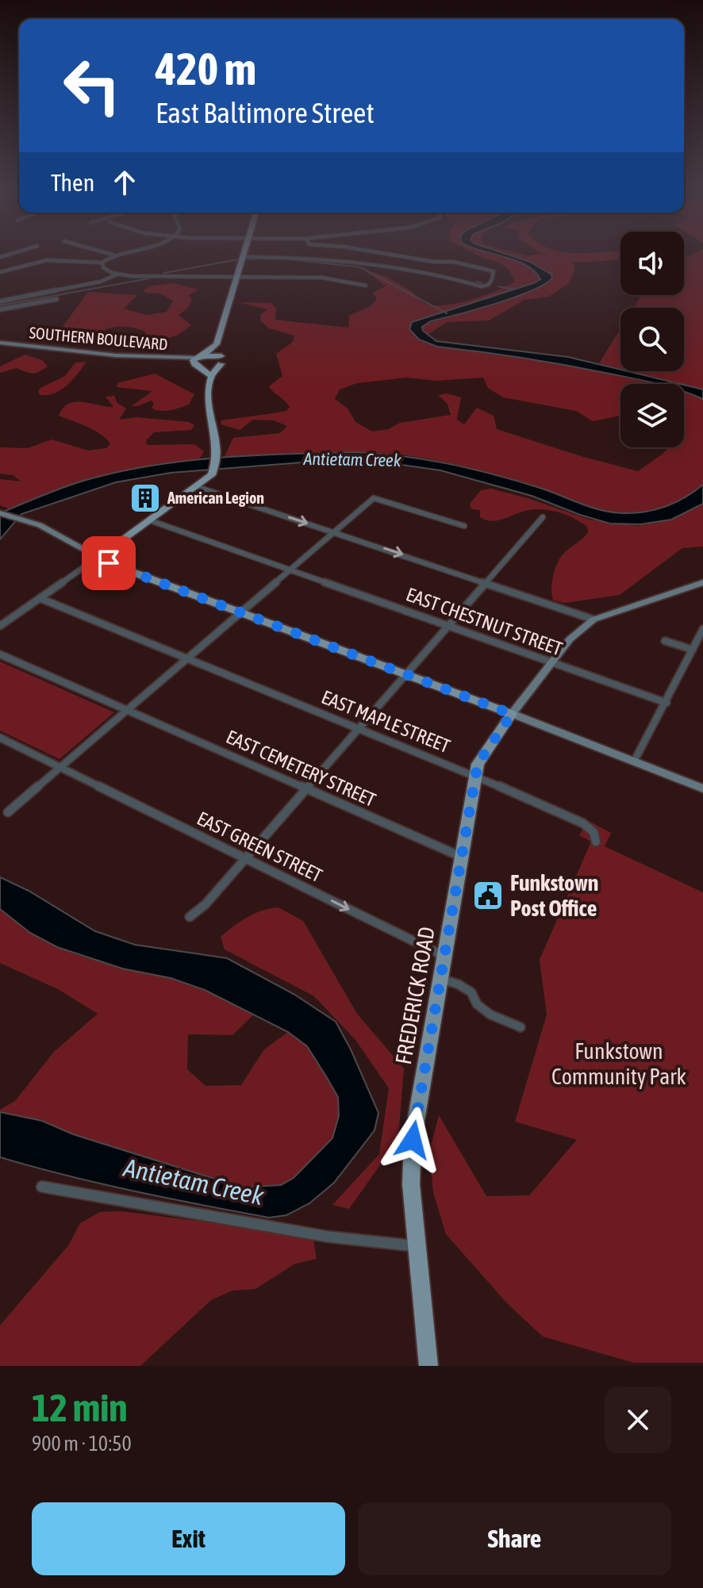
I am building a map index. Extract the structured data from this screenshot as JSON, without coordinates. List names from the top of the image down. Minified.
{"streets":{"main road":["SOUTHERN BOULEVARD","FREDERICK ROAD"],"street":["EAST CHESTNUT STREET","EAST MAPLE STREET","EAST CEMETERY STREET","EAST GREEN STREET"]},"crossings":[["EAST MAPLE STREET","FREDERICK ROAD"],["EAST CEMETERY STREET","FREDERICK ROAD"],["EAST GREEN STREET","FREDERICK ROAD"]],"one_way":["EAST GREEN STREET"],"water":["Antietam Creek"],"parks":["Funkstown Community Park"],"places":{"building":["American Legion"],"public building":["Funkstown Post Office"]},"page":{"turn":["420 m","East Baltimore Street"],"then":"Then","heading":["12 min","900 m · 10:50"],"buttons":["Exit","Share"]}}
